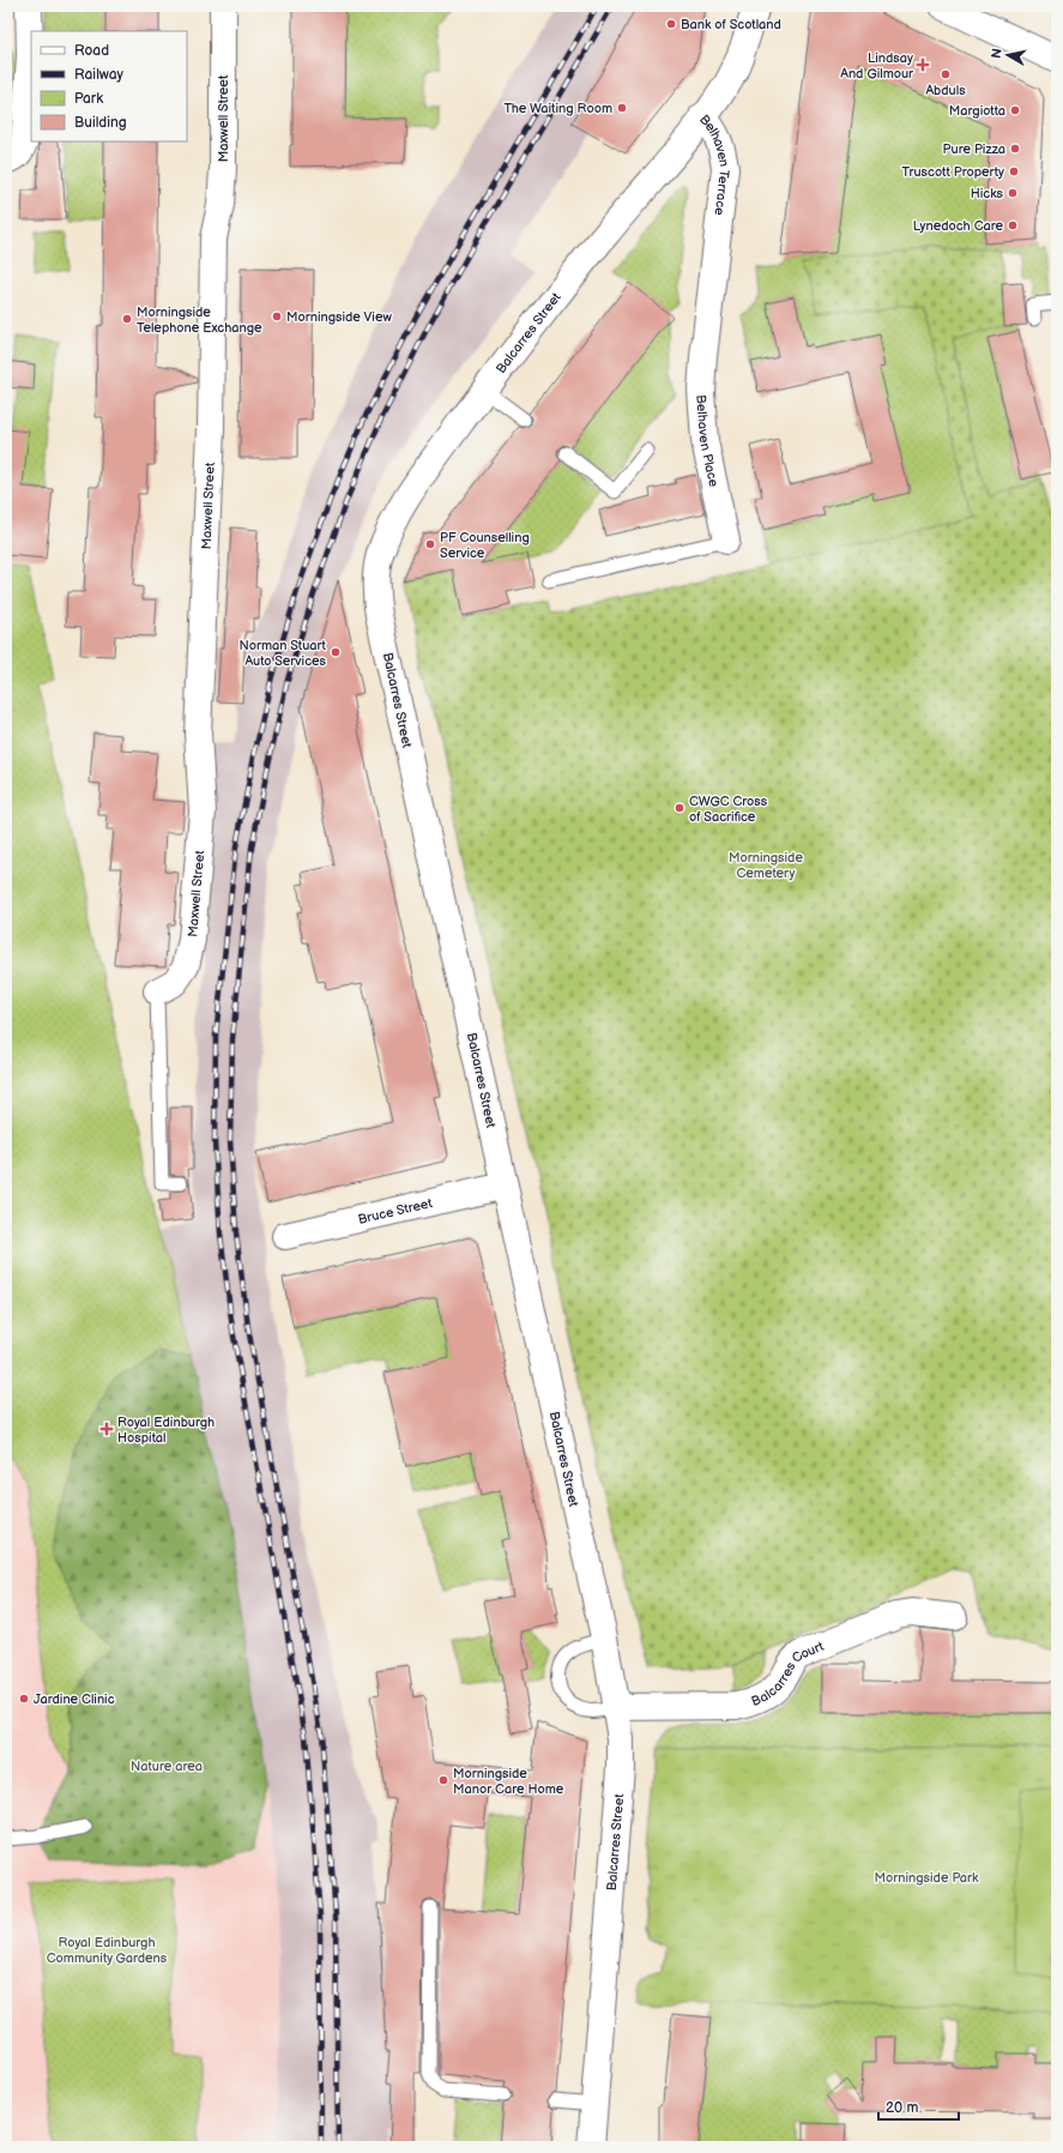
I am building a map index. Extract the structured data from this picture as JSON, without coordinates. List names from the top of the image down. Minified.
{"streets":{"street":["Maxwell Street","Belhaven Terrace","Balcarres Street","Belhaven Place","Bruce Street","Balcarres Court"]},"crossings":[["Belhaven Terrace","Balcarres Street"],["Belhaven Terrace","Belhaven Place"],["Balcarres Street","Bruce Street"],["Balcarres Street","Balcarres Court"]],"parks":["Morningside Cemetery","Nature area","Morningside Park","Royal Edinburgh Community Gardens"],"places":{"other":["Bank of Scotland","Abduls","The Waiting Room","Margiotta","Pure Pizza","Truscott Property","Hicks","Lynedoch Care","Morningside View","Morningside Telephone Exchange","PF Counselling Service","Norman Stuart Auto Services","CWGC Cross of Sacrifice","Jardine Clinic","Morningside Manor Care Home"],"health":["Lindsay And Gilmour","Royal Edinburgh Hospital"]},"legend":["Road","Railway","Park","Building"],"scale_bar":"20 m","north":"left"}
